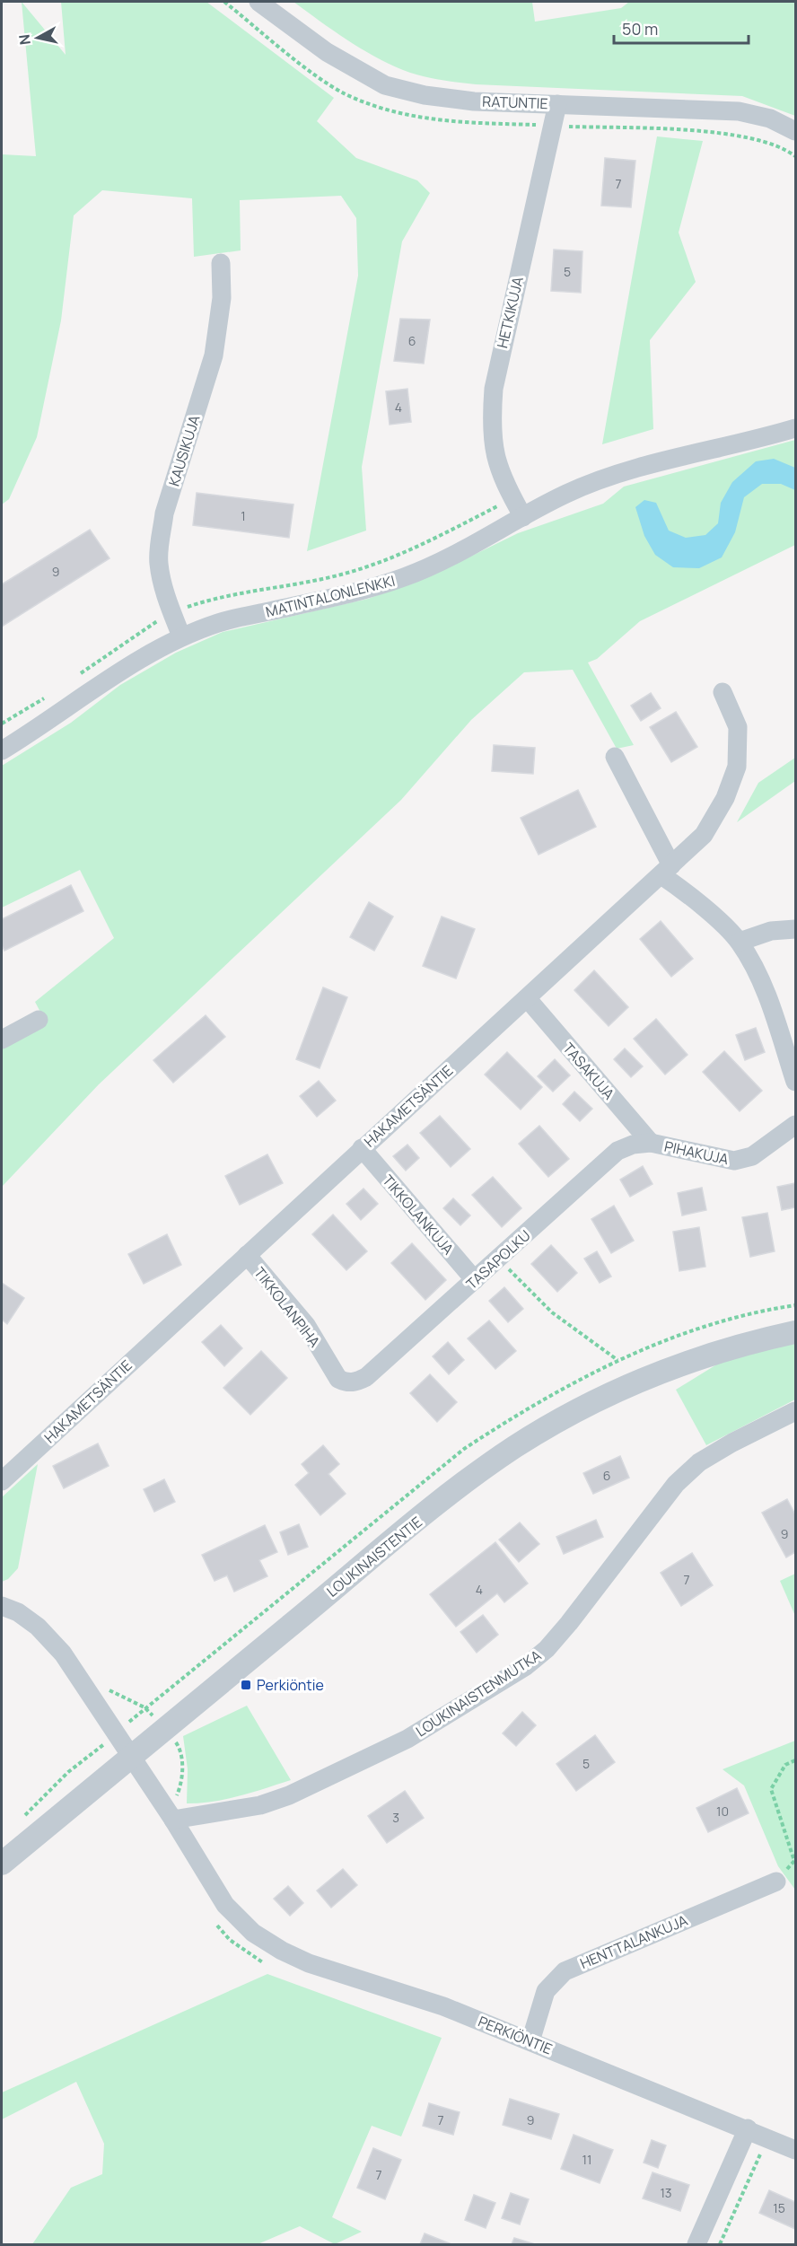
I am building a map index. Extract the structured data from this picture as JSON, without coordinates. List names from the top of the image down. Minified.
{"streets":{"street":["RATUNTIE","HETKIKUJA","KAUSIKUJA","MATINTALONLENKKI","TASAKUJA","HAKAMETSÄNTIE","PIHAKUJA","TIKKOLANKUJA","TASAPOLKU","TIKKOLANPIHA","LOUKINAISTENTIE","LOUKINAISTENMUTKA","HENTTALANKUJA","PERKIÖNTIE"]},"crossings":[["RATUNTIE","HETKIKUJA"],["HETKIKUJA","MATINTALONLENKKI"],["KAUSIKUJA","MATINTALONLENKKI"],["TASAKUJA","HAKAMETSÄNTIE"],["TASAKUJA","PIHAKUJA"],["TASAKUJA","TASAPOLKU"],["HAKAMETSÄNTIE","TIKKOLANKUJA"],["HAKAMETSÄNTIE","TIKKOLANPIHA"],["PIHAKUJA","TASAPOLKU"],["TIKKOLANKUJA","TASAPOLKU"],["TASAPOLKU","TIKKOLANPIHA"],["LOUKINAISTENTIE","PERKIÖNTIE"],["LOUKINAISTENMUTKA","PERKIÖNTIE"],["HENTTALANKUJA","PERKIÖNTIE"]],"places":{"transit":["Perkiöntie"]},"house_numbers":["7","5","6","4","1","9","6","9","7","4","5","10","3","7","9","11","7","13","15"],"scale_bar":"50 m","north":"left"}
